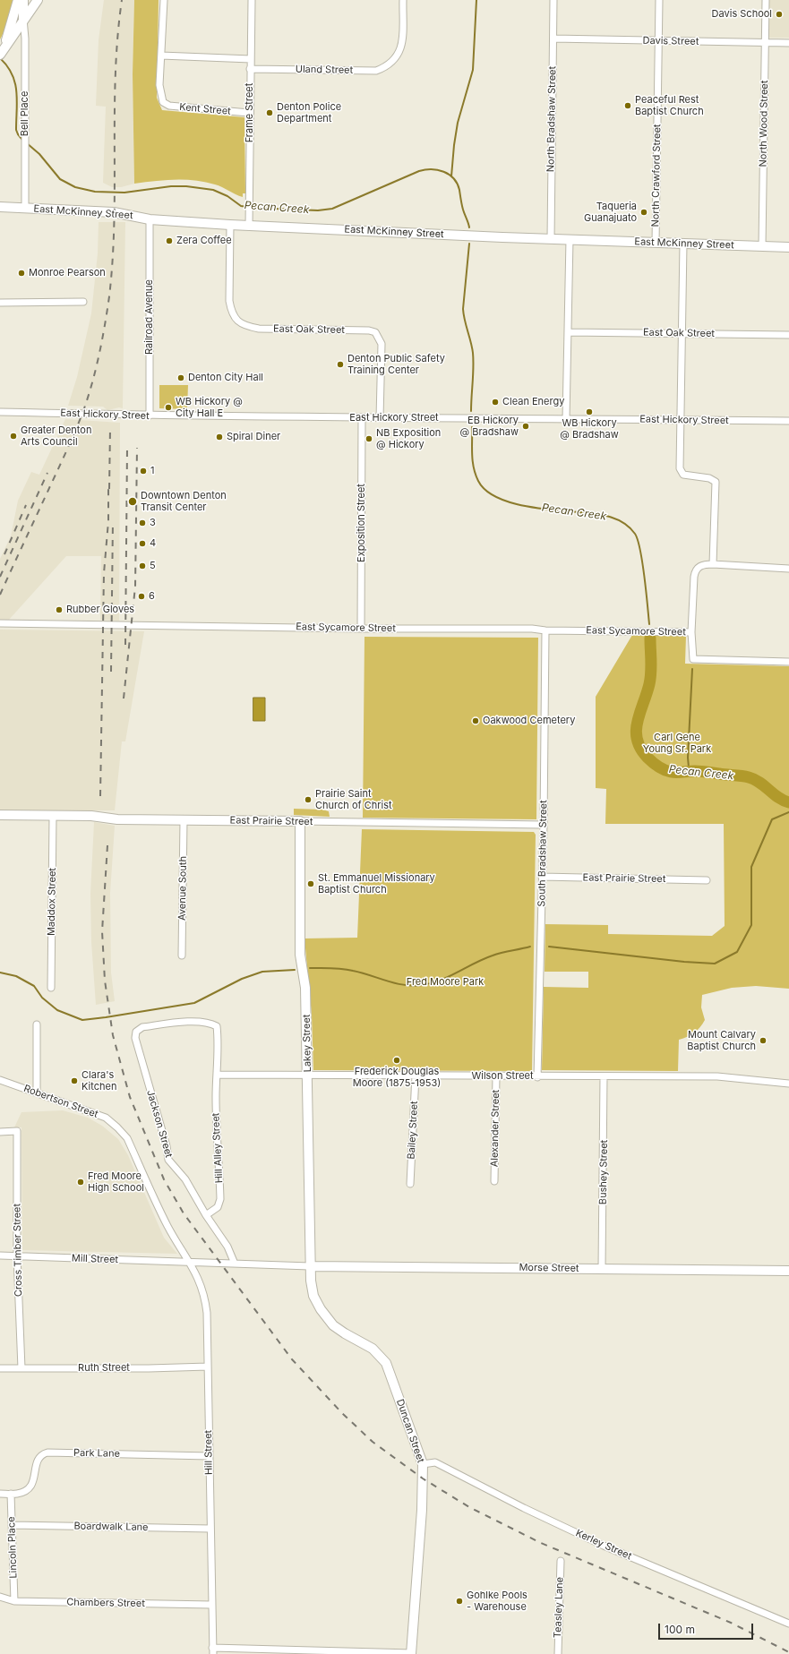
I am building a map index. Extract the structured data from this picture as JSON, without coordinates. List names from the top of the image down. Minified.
{"streets":{"street":["Davis Street","Uland Street","Kent Street","Frame Street","Bell Place","North Bradshaw Street","North Wood Street","North Crawford Street","East McKinney Street","Railroad Avenue","East Oak Street","East Hickory Street","Exposition Street","East Sycamore Street","East Prairie Street","South Bradshaw Street","Avenue South","Maddox Street","Lakey Street","Wilson Street","Robertson Street","Jackson Street","Alexander Street","Bailey Street","Hill Alley Street","Bushey Street","Cross Timber Street","Mill Street","Morse Street","Ruth Street","Duncan Street","Hill Street","Park Lane","Boardwalk Lane","Kerley Street","Lincoln Place","Chambers Street","Teasley Lane"]},"crossings":[["Davis Street","North Bradshaw Street"],["Davis Street","North Wood Street"],["Davis Street","North Crawford Street"],["Uland Street","Frame Street"],["Kent Street","Frame Street"],["Frame Street","East McKinney Street"],["Bell Place","East McKinney Street"],["North Bradshaw Street","East McKinney Street"],["North Wood Street","East McKinney Street"],["North Crawford Street","East McKinney Street"],["East McKinney Street","Railroad Avenue"],["East McKinney Street","East Oak Street"],["Railroad Avenue","East Hickory Street"],["East Oak Street","East Hickory Street"],["East Hickory Street","Exposition Street"],["Exposition Street","East Sycamore Street"],["East Sycamore Street","South Bradshaw Street"],["East Prairie Street","South Bradshaw Street"],["East Prairie Street","Avenue South"],["East Prairie Street","Maddox Street"],["East Prairie Street","Lakey Street"],["South Bradshaw Street","Wilson Street"],["Lakey Street","Wilson Street"],["Lakey Street","Mill Street"],["Lakey Street","Morse Street"],["Lakey Street","Duncan Street"],["Wilson Street","Alexander Street"],["Wilson Street","Bailey Street"],["Wilson Street","Hill Alley Street"],["Wilson Street","Bushey Street"],["Robertson Street","Mill Street"],["Robertson Street","Hill Street"],["Jackson Street","Hill Alley Street"],["Jackson Street","Mill Street"],["Bushey Street","Morse Street"],["Cross Timber Street","Mill Street"],["Cross Timber Street","Ruth Street"],["Mill Street","Morse Street"],["Mill Street","Duncan Street"],["Mill Street","Hill Street"],["Morse Street","Duncan Street"],["Ruth Street","Hill Street"],["Duncan Street","Kerley Street"],["Hill Street","Park Lane"],["Hill Street","Boardwalk Lane"],["Hill Street","Chambers Street"],["Park Lane","Lincoln Place"],["Boardwalk Lane","Lincoln Place"],["Lincoln Place","Chambers Street"]],"water":["Pecan Creek"],"parks":["Carl Gene Young Sr. Park","Fred Moore Park"],"places":["Davis School","Peaceful Rest Baptist Church","Denton Police Department","Taqueria Guanajuato","Zera Coffee","Monroe Pearson","Denton Public Safety Training Center","Denton City Hall","Clean Energy","WB Hickory @ City Hall E","WB Hickory @ Bradshaw","EB Hickory @ Bradshaw","Greater Denton Arts Council","Spiral Diner","NB Exposition @ Hickory","1","Downtown Denton Transit Center","3","4","5","6","Rubber Gloves","Oakwood Cemetery","Prairie Saint Church of Christ","St. Emmanuel Missionary Baptist Church","Mount Calvary Baptist Church","Frederick Douglas Moore (1875-1953)","Clara's Kitchen","Fred Moore High School","Gohlke Pools - Warehouse"],"scale_bar":"100 m"}
